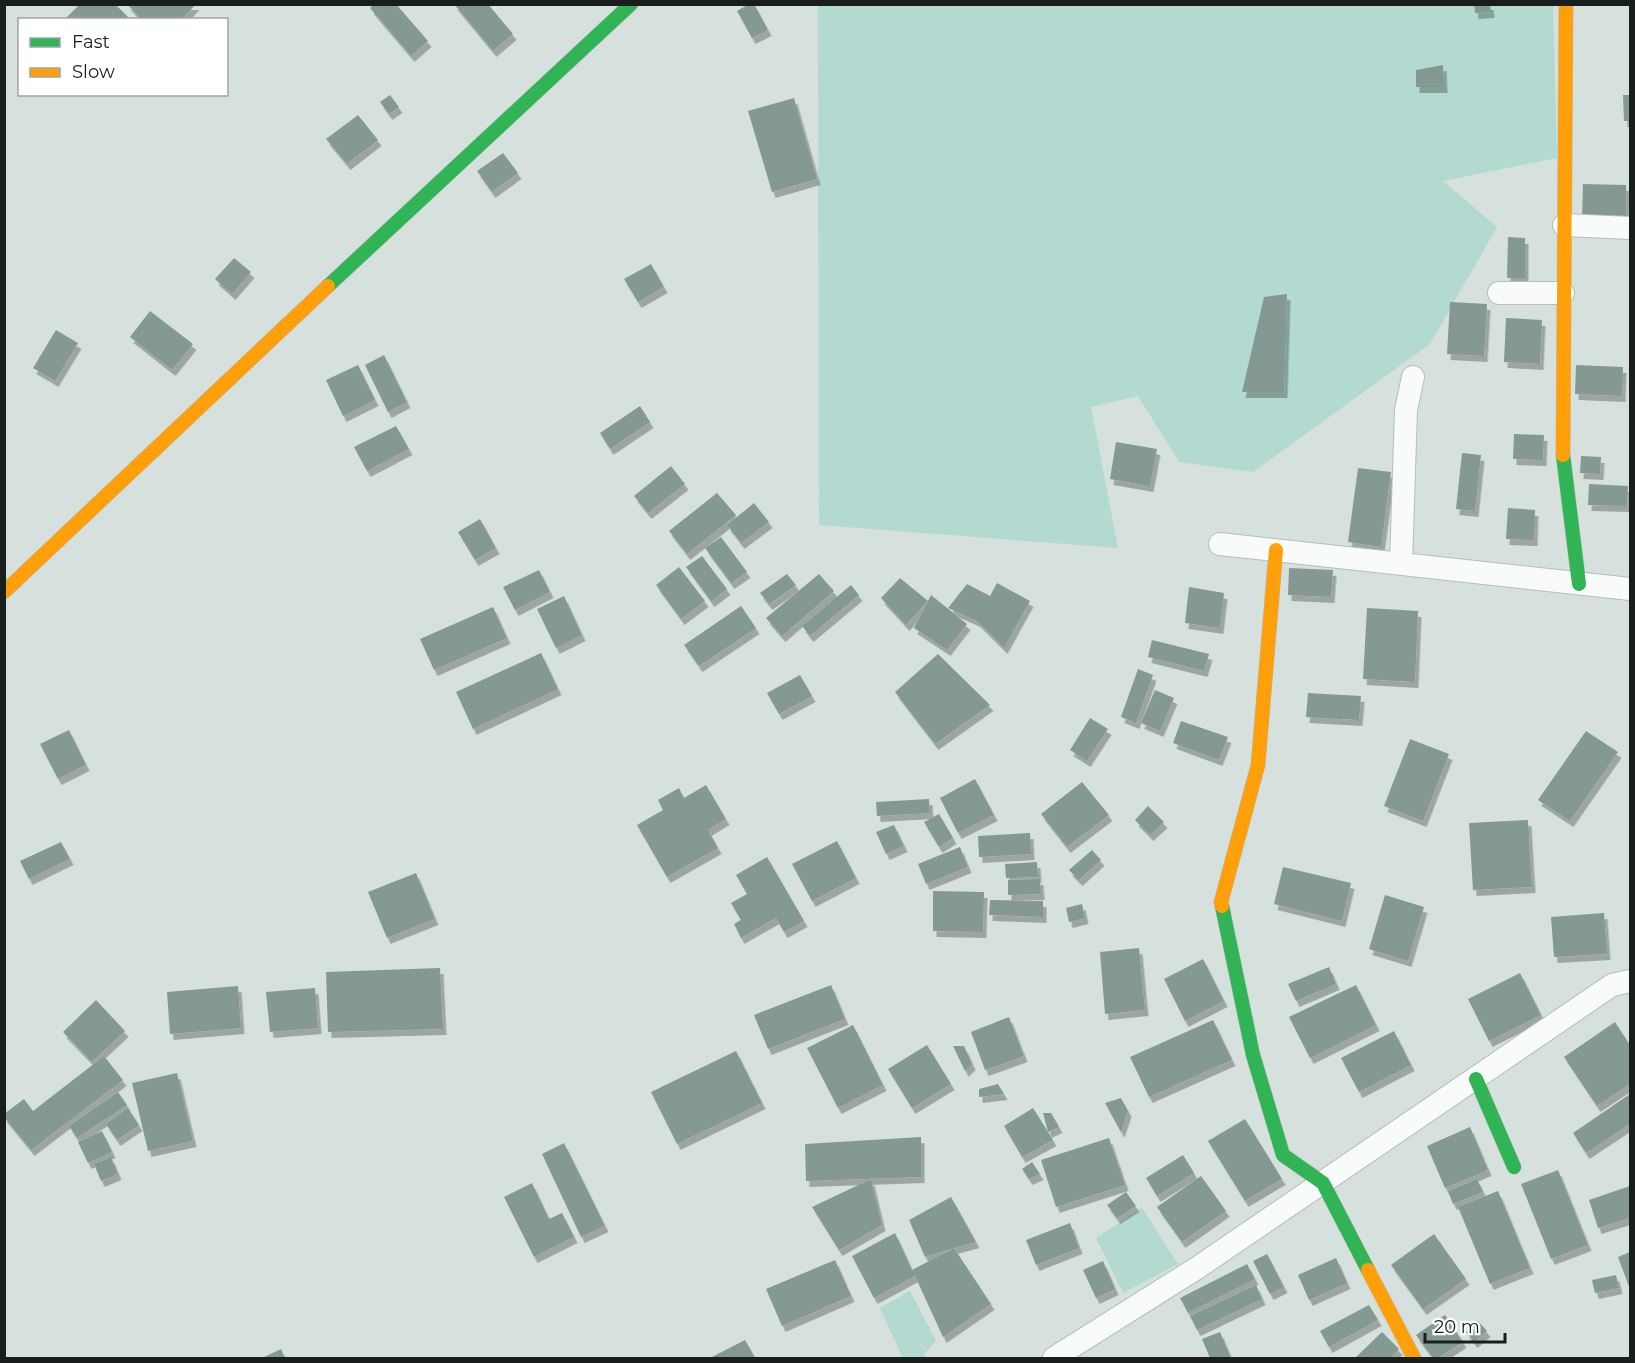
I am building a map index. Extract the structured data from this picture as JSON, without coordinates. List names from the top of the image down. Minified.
{"legend":["Fast","Slow"],"scale_bar":"20 m"}
